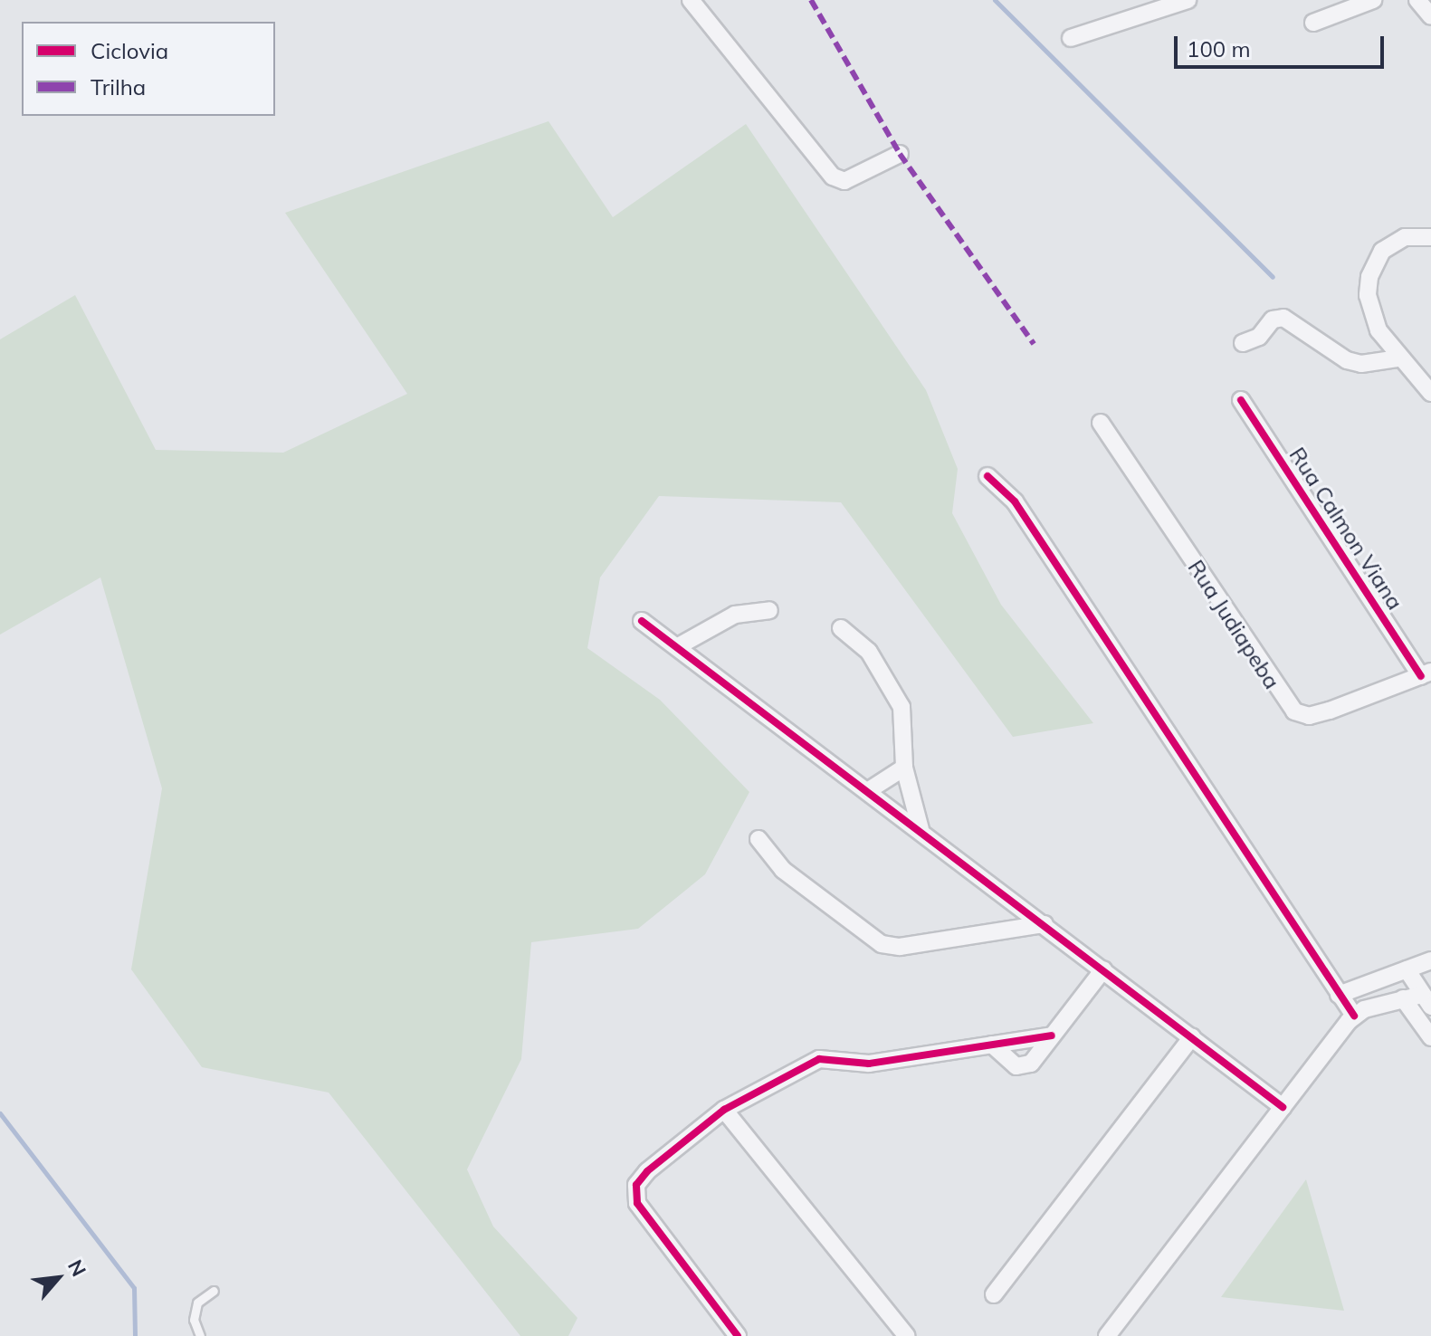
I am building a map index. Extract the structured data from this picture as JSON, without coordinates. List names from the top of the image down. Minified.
{"streets":{"street":["Rua Calmon Viana","Rua Judiapeba"]},"crossings":[["Rua Calmon Viana","Rua Judiapeba"]],"legend":["Ciclovia","Trilha"],"scale_bar":"100 m","north":"top right"}
